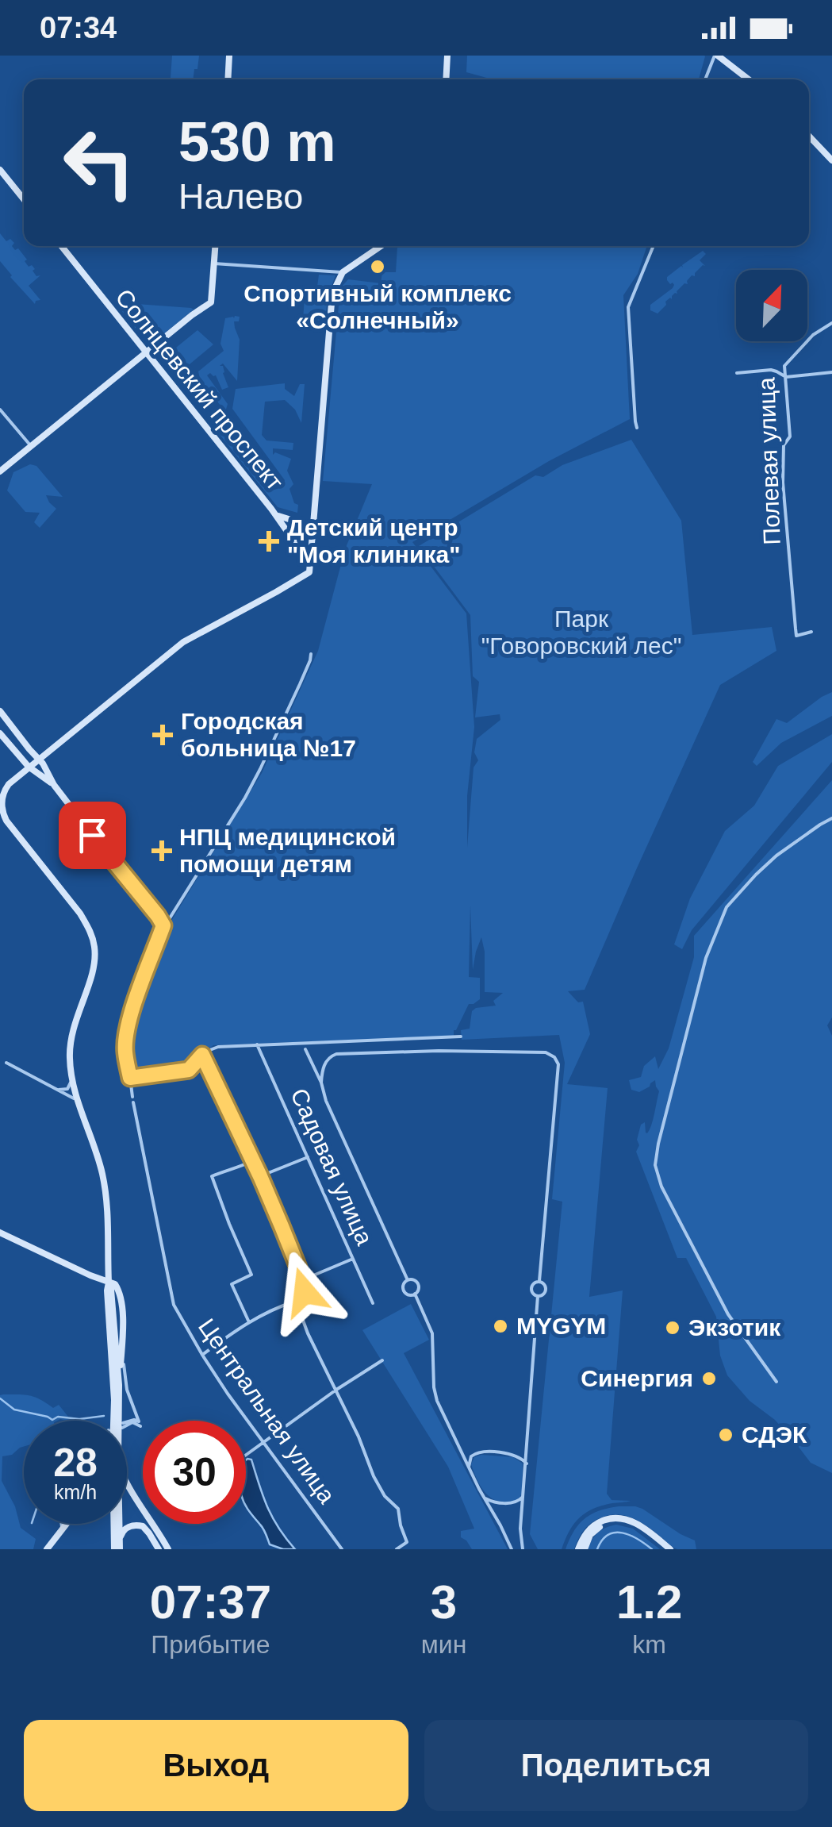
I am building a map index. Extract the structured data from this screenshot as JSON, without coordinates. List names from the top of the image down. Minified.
{"streets":{"street":["Солнцевский проспект","Полевая улица","Садовая улица","Центральная улица"]},"parks":["Парк \"Говоровский лес\""],"places":{"other":["Спортивный комплекс «Солнечный»","MYGYM","Экзотик","Синергия","СДЭК"],"health":["Детский центр \"Моя клиника\"","Городская больница №17","НПЦ медицинской помощи детям"]},"north":"top right","page":{"status":"07:34","turn":["530 m","Налево"],"speed":"28 km/h","limit":"30","eta":["07:37","Прибытие","3","мин","1.2","km"],"buttons":["Выход","Поделиться"]}}
